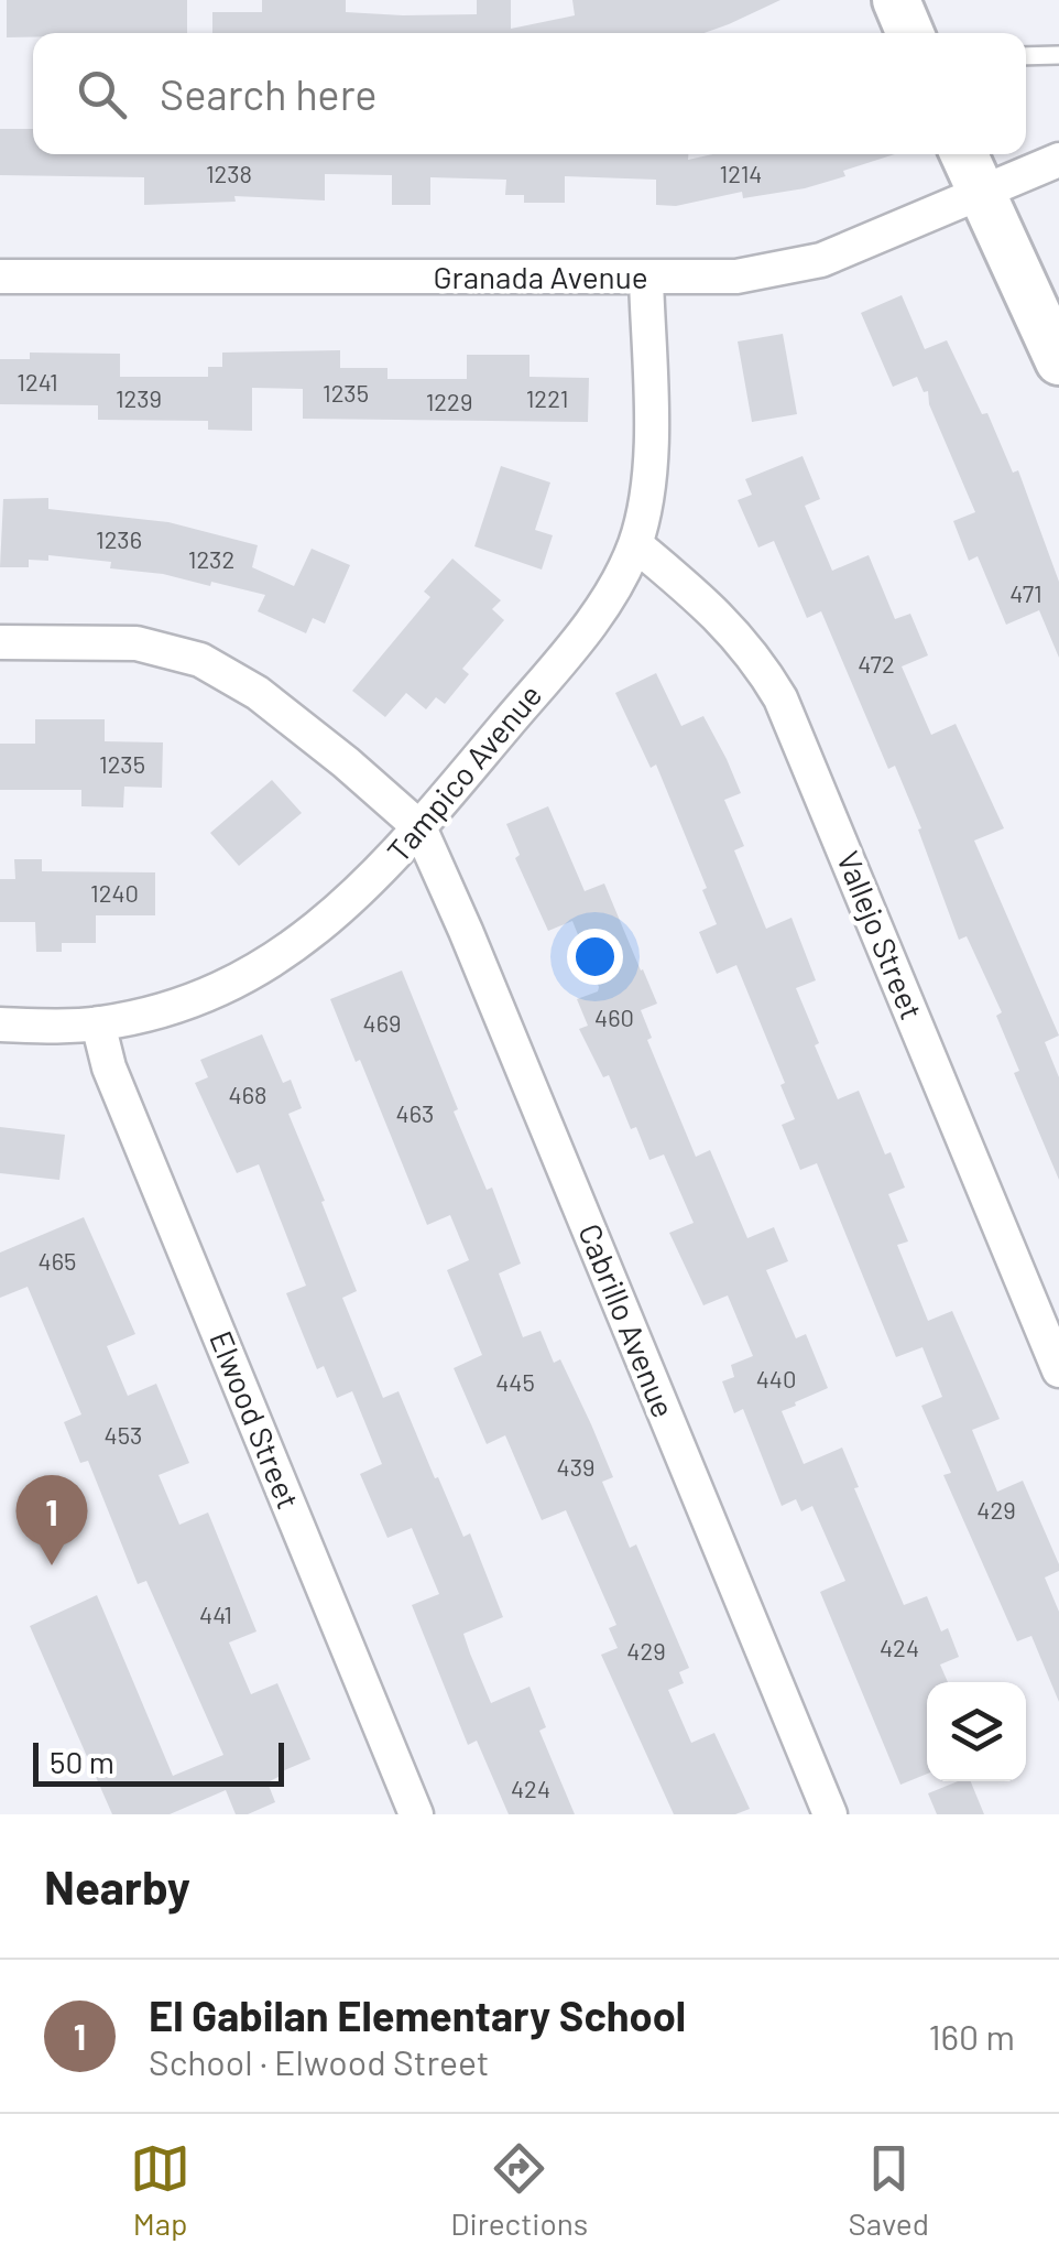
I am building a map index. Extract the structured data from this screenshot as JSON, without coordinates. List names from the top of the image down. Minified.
{"streets":{"street":["Granada Avenue","Tampico Avenue","Vallejo Street","Cabrillo Avenue","Elwood Street"]},"crossings":[["Granada Avenue","Tampico Avenue"],["Tampico Avenue","Vallejo Street"],["Tampico Avenue","Cabrillo Avenue"],["Tampico Avenue","Elwood Street"]],"house_numbers":["1238","1214","1241","1235","1239","1221","1229","1236","1232","471","472","1235","1240","460","469","468","463","465","440","445","453","439","429","441","424","429","424"],"scale_bar":"50 m","page":{"search":"Search here","pins":"1","scale":"50 m","heading":"Nearby","list":[{"mark":"1","name":"El Gabilan Elementary School","note":"School · Elwood Street","value":"160 m"}],"nav":["Map","Directions","Saved"]}}
